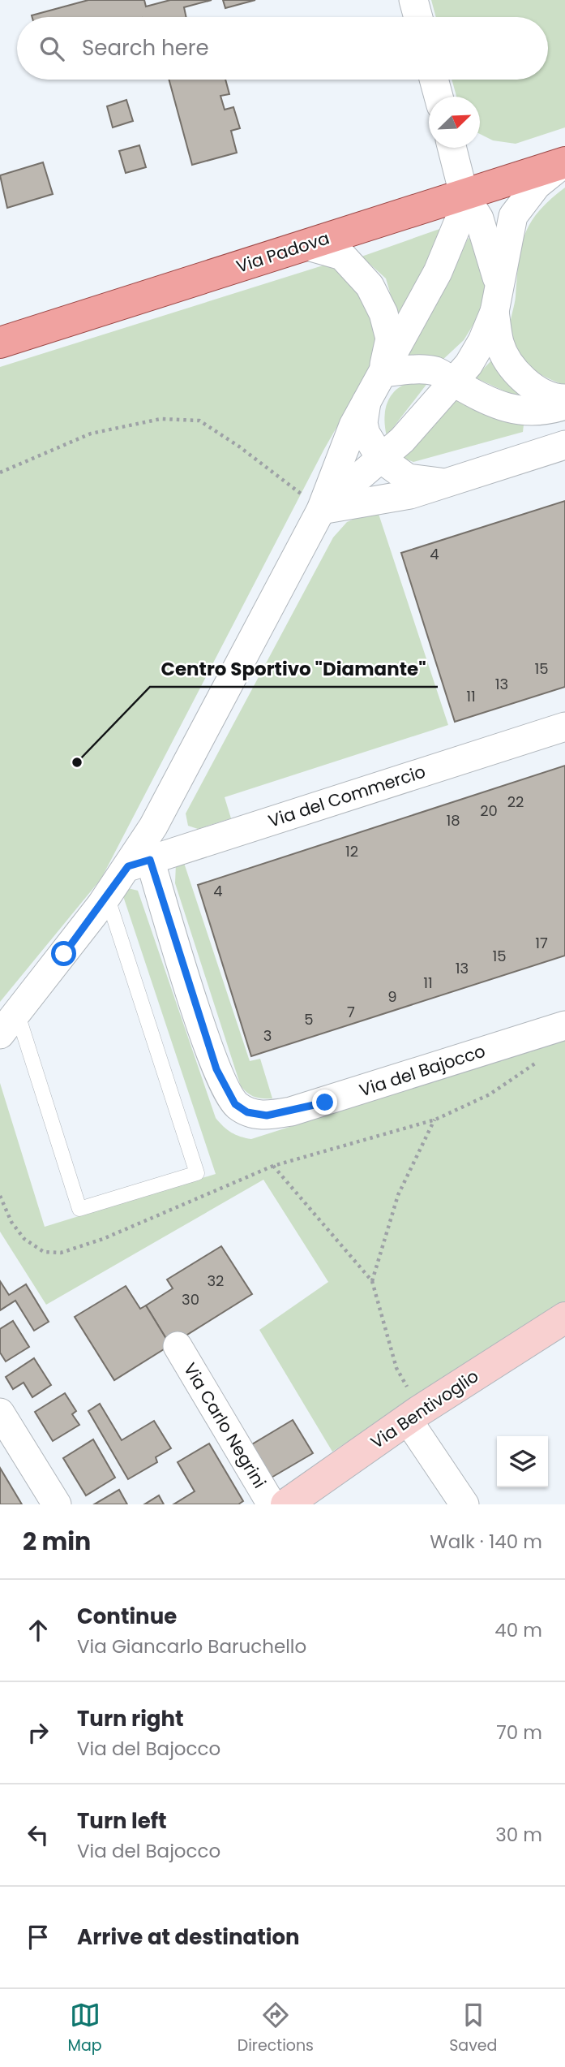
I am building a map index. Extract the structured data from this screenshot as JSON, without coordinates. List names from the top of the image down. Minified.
{"streets":{"main road":["Via Padova"],"street":["Via del Commercio","Via del Bajocco","Via Bentivoglio","Via Carlo Negrini"]},"crossings":[["Via del Commercio","Via del Bajocco"]],"places":["Centro Sportivo \"Diamante\""],"house_numbers":["4","15","13","11","22","20","18","12","4","17","15","13","11","9","7","5","3","32","30"],"north":"top right","page":{"search":"Search here","heading":["2 min","Walk · 140 m"],"list":[["Continue","Via Giancarlo Baruchello","40 m"],["Turn right","Via del Bajocco","70 m"],["Turn left","Via del Bajocco","30 m"],"Arrive at destination"],"nav":["Map","Directions","Saved"]}}
